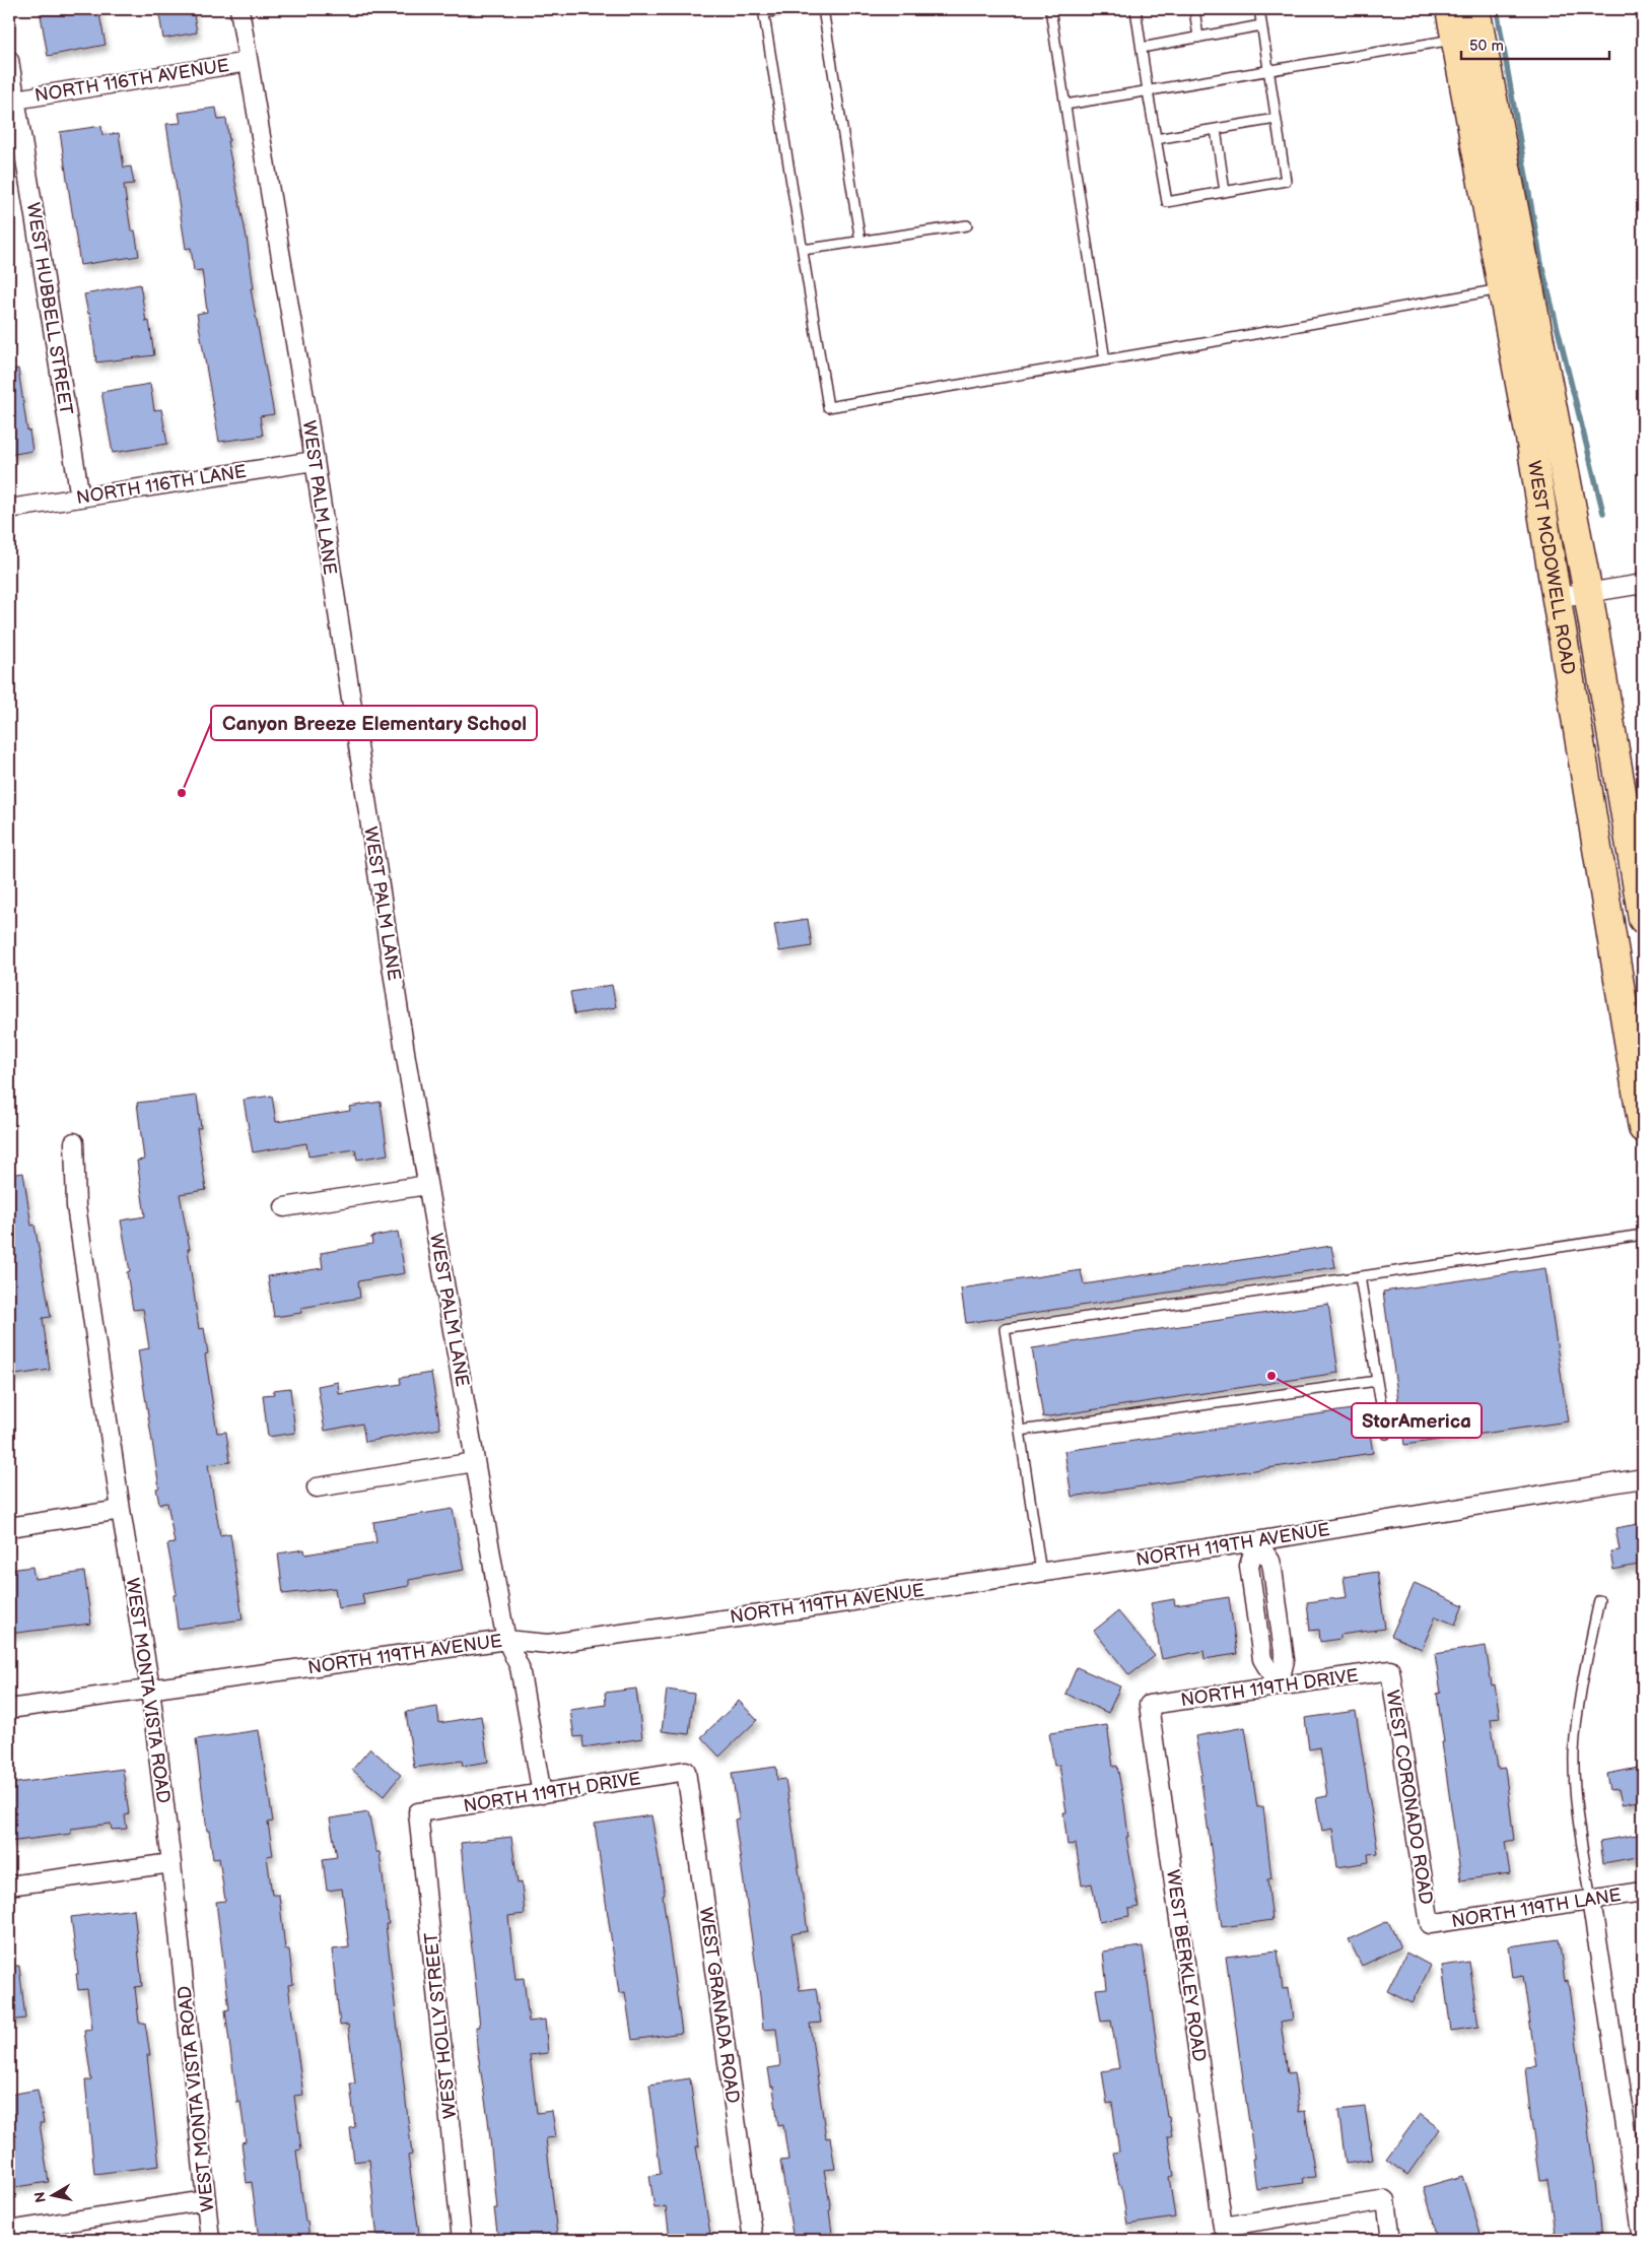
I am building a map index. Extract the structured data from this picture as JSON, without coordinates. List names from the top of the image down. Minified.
{"streets":{"main road":["WEST MCDOWELL ROAD"],"street":["NORTH 116TH AVENUE","WEST HUBBELL STREET","NORTH 116TH LANE","WEST PALM LANE","NORTH 119TH AVENUE","NORTH 119TH DRIVE","WEST MONTA VISTA ROAD","WEST CORONADO ROAD","NORTH 119TH LANE","WEST BERKLEY ROAD","WEST GRANADA ROAD","WEST HOLLY STREET"]},"crossings":[["NORTH 116TH AVENUE","WEST HUBBELL STREET"],["NORTH 116TH AVENUE","WEST PALM LANE"],["WEST HUBBELL STREET","NORTH 116TH LANE"],["NORTH 116TH LANE","WEST PALM LANE"],["WEST PALM LANE","NORTH 119TH AVENUE"],["WEST PALM LANE","NORTH 119TH DRIVE"],["NORTH 119TH AVENUE","WEST MONTA VISTA ROAD"],["NORTH 119TH DRIVE","WEST CORONADO ROAD"],["NORTH 119TH DRIVE","WEST BERKLEY ROAD"],["NORTH 119TH DRIVE","WEST GRANADA ROAD"],["NORTH 119TH DRIVE","WEST HOLLY STREET"],["WEST CORONADO ROAD","NORTH 119TH LANE"]],"places":["Canyon Breeze Elementary School","StorAmerica"],"scale_bar":"50 m","north":"left"}
